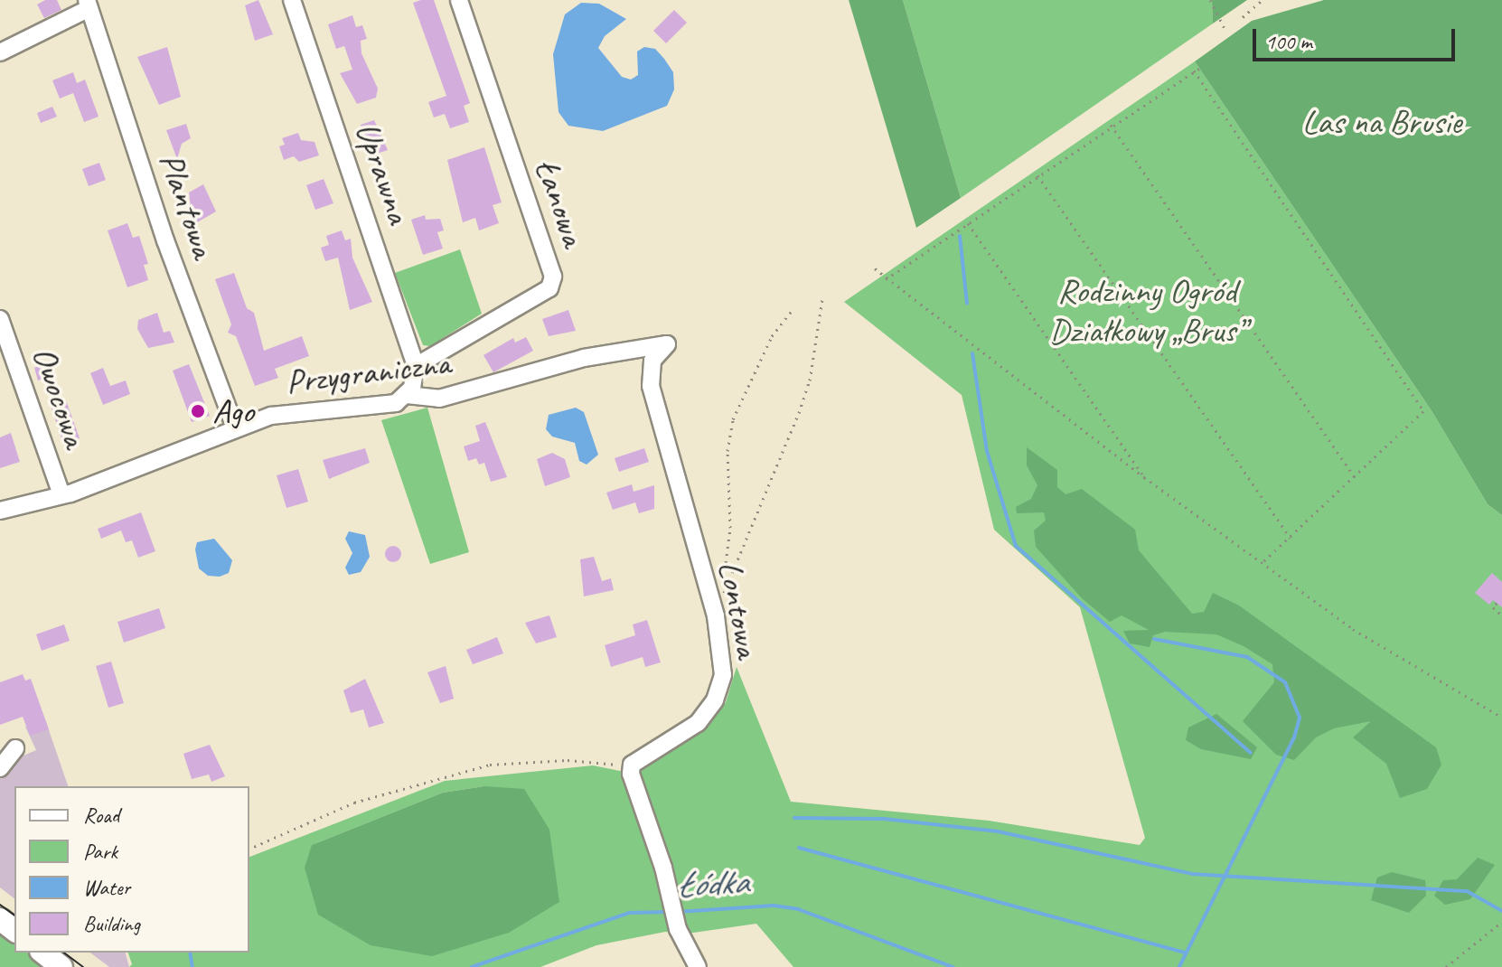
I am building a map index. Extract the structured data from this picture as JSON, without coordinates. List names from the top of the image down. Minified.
{"streets":{"street":["Uprawna","Łanowa","Plantowa","Przygraniczna","Owocowa","Lontowa"]},"crossings":[["Uprawna","Łanowa"],["Plantowa","Przygraniczna"],["Przygraniczna","Owocowa"],["Przygraniczna","Lontowa"]],"water":["Łódka"],"parks":["Las na Brusie","Rodzinny Ogród Działkowy „Brus”"],"places":["Ago"],"legend":["Road","Park","Water","Building"],"scale_bar":"100 m"}
